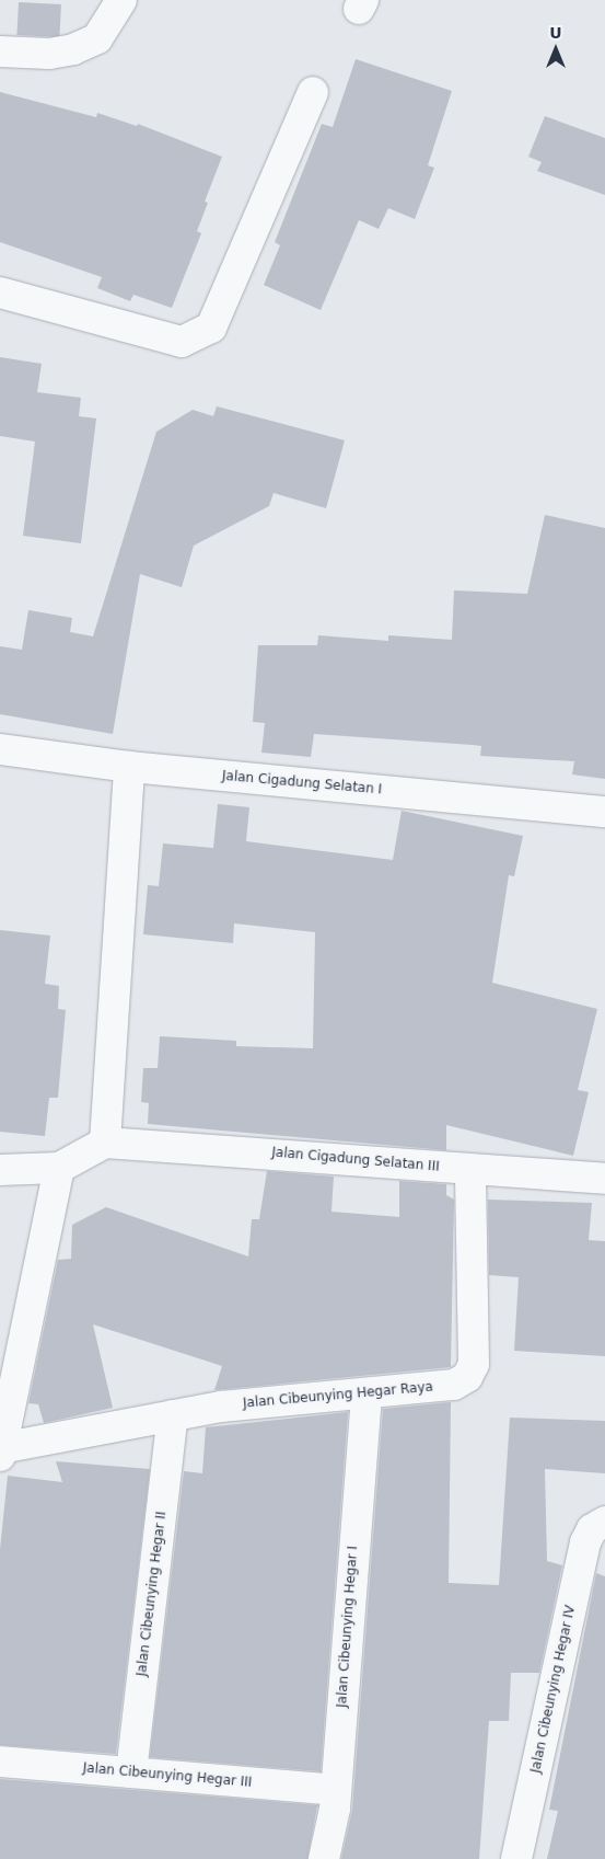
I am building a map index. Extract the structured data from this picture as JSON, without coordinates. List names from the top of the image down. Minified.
{"streets":{"street":["Jalan Cigadung Selatan I","Jalan Cigadung Selatan III","Jalan Cibeunying Hegar Raya","Jalan Cibeunying Hegar II","Jalan Cibeunying Hegar I","Jalan Cibeunying Hegar IV","Jalan Cibeunying Hegar III"]},"crossings":[["Jalan Cigadung Selatan III","Jalan Cibeunying Hegar Raya"],["Jalan Cibeunying Hegar Raya","Jalan Cibeunying Hegar II"],["Jalan Cibeunying Hegar Raya","Jalan Cibeunying Hegar I"],["Jalan Cibeunying Hegar II","Jalan Cibeunying Hegar III"],["Jalan Cibeunying Hegar I","Jalan Cibeunying Hegar III"]],"north":"top"}
